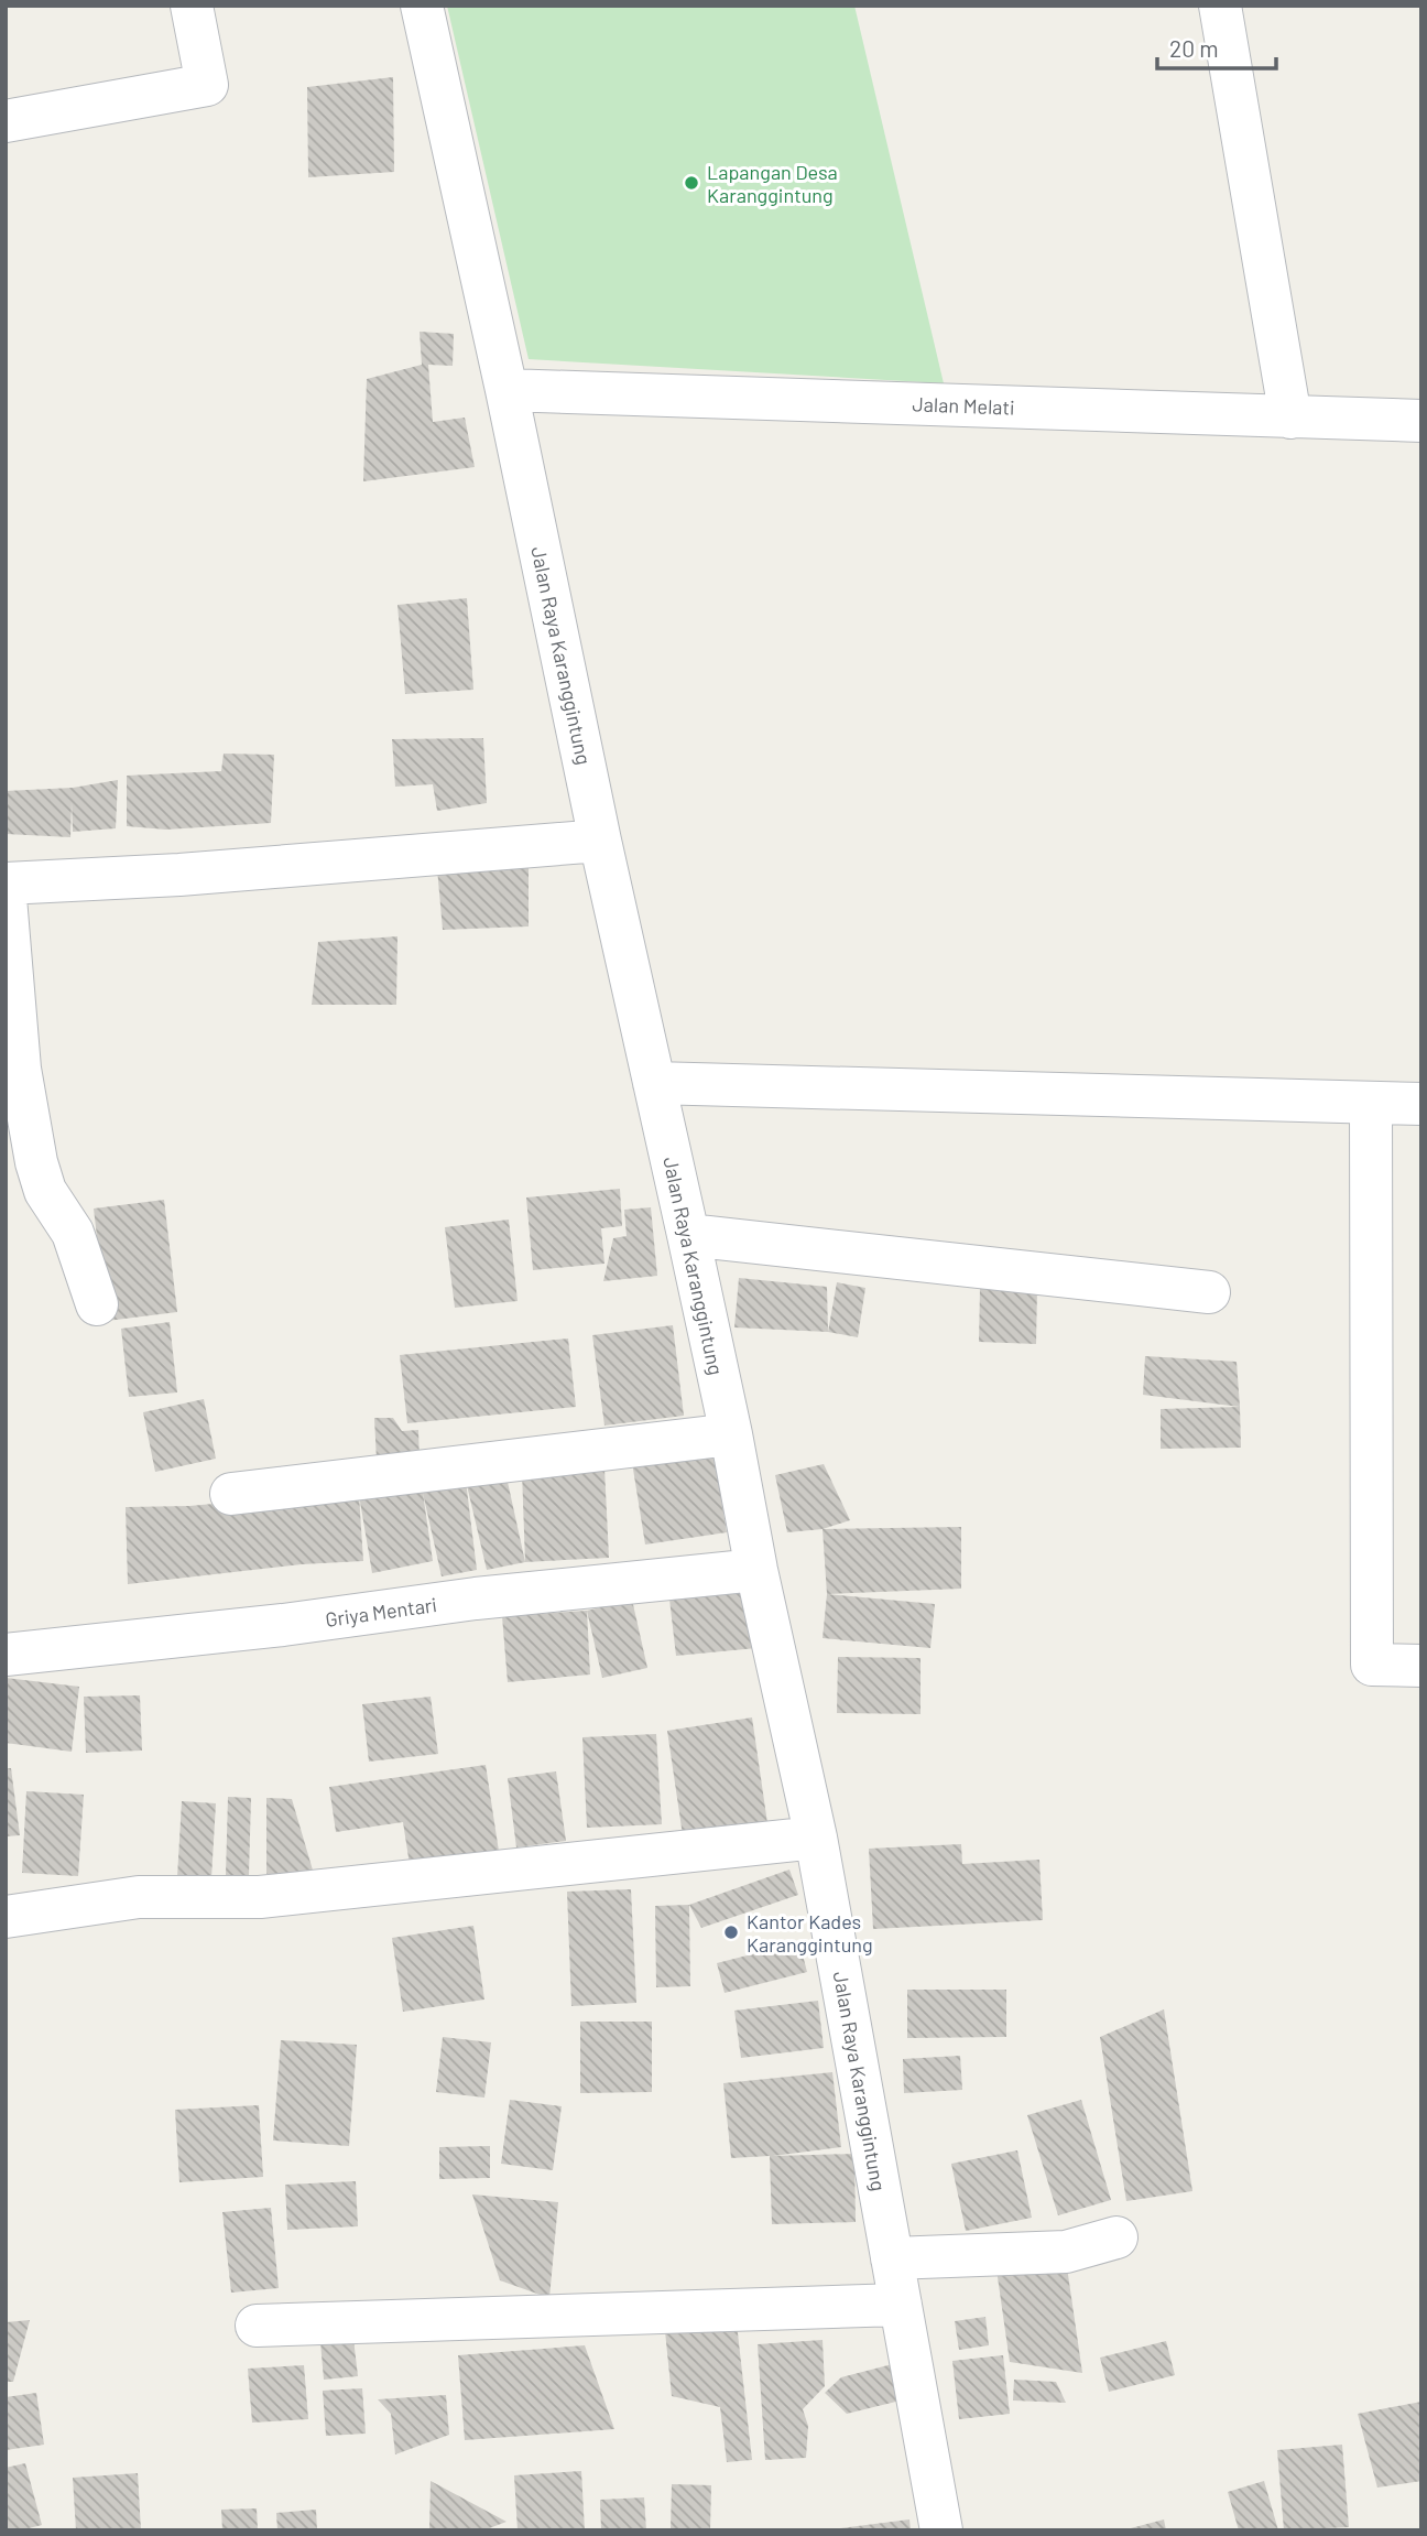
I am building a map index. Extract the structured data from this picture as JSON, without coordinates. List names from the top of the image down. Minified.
{"streets":{"street":["Jalan Melati","Jalan Raya Karanggintung","Griya Mentari"]},"crossings":[["Jalan Melati","Jalan Raya Karanggintung"],["Jalan Raya Karanggintung","Griya Mentari"]],"places":["Lapangan Desa Karanggintung","Kantor Kades Karanggintung"],"scale_bar":"20 m"}
